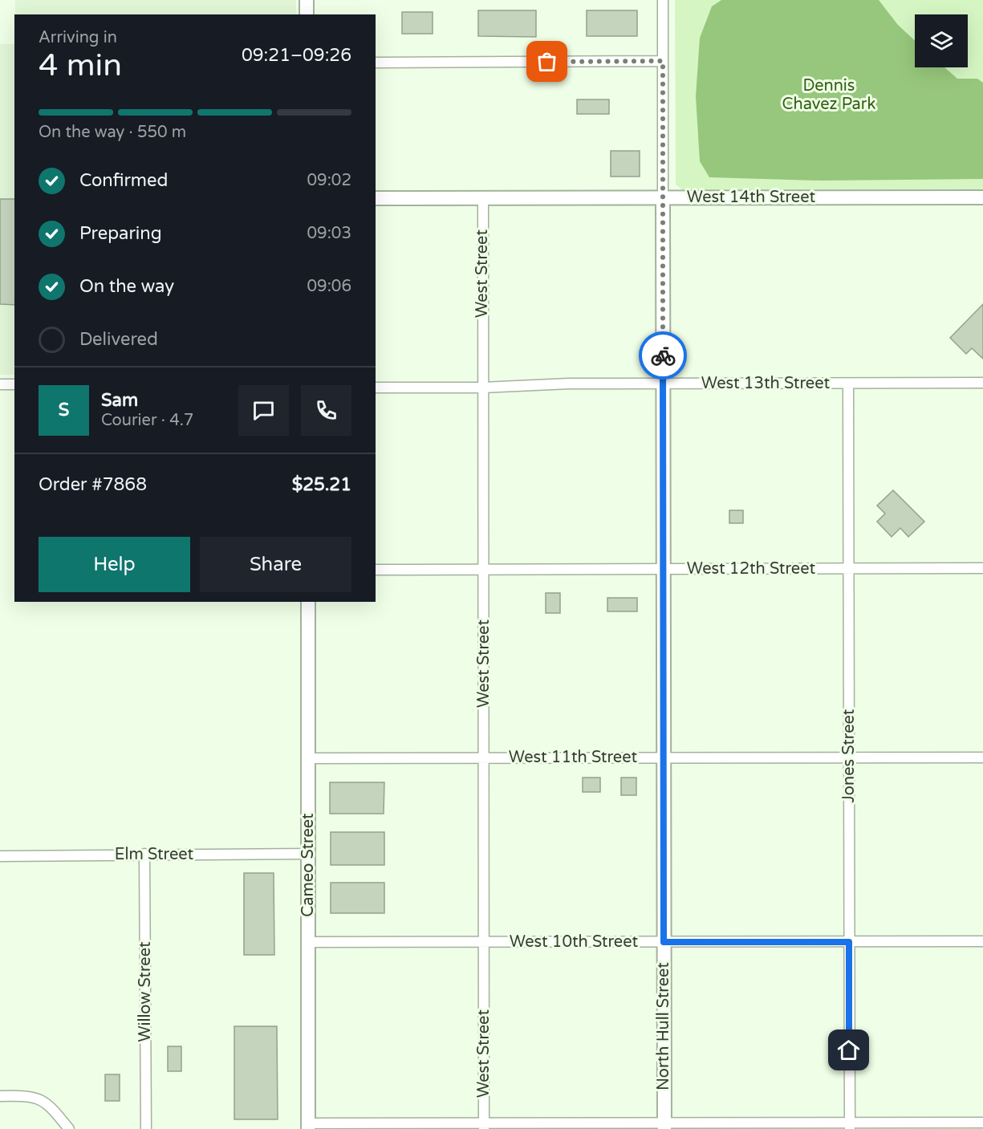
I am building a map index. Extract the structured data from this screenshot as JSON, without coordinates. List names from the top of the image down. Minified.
{"streets":{"street":["West 14th Street","West Street","West 13th Street","West 12th Street","Jones Street","West 11th Street","Elm Street","Cameo Street","West 10th Street","Willow Street","North Hull Street"]},"crossings":[["West 14th Street","West Street"],["West 14th Street","North Hull Street"],["West Street","West 13th Street"],["West Street","West 12th Street"],["West Street","West 11th Street"],["West Street","West 10th Street"],["West 13th Street","Jones Street"],["West 13th Street","North Hull Street"],["West 12th Street","Jones Street"],["West 12th Street","North Hull Street"],["Jones Street","West 11th Street"],["Jones Street","West 10th Street"],["West 11th Street","Cameo Street"],["West 11th Street","North Hull Street"],["Elm Street","Cameo Street"],["Elm Street","Willow Street"],["Cameo Street","West 10th Street"],["West 10th Street","North Hull Street"]],"parks":["Dennis Chavez Park"],"page":{"heading":["4 min","Arriving in","09:21–09:26"],"panel":["Sam","Courier · 4.7","Order #7868","$25.21"],"bar":"On the way · 550 m","list":[["Confirmed","09:02"],["Preparing","09:03"],["On the way","09:06"],"Delivered"],"round":"S","buttons":["Help","Share"]}}
